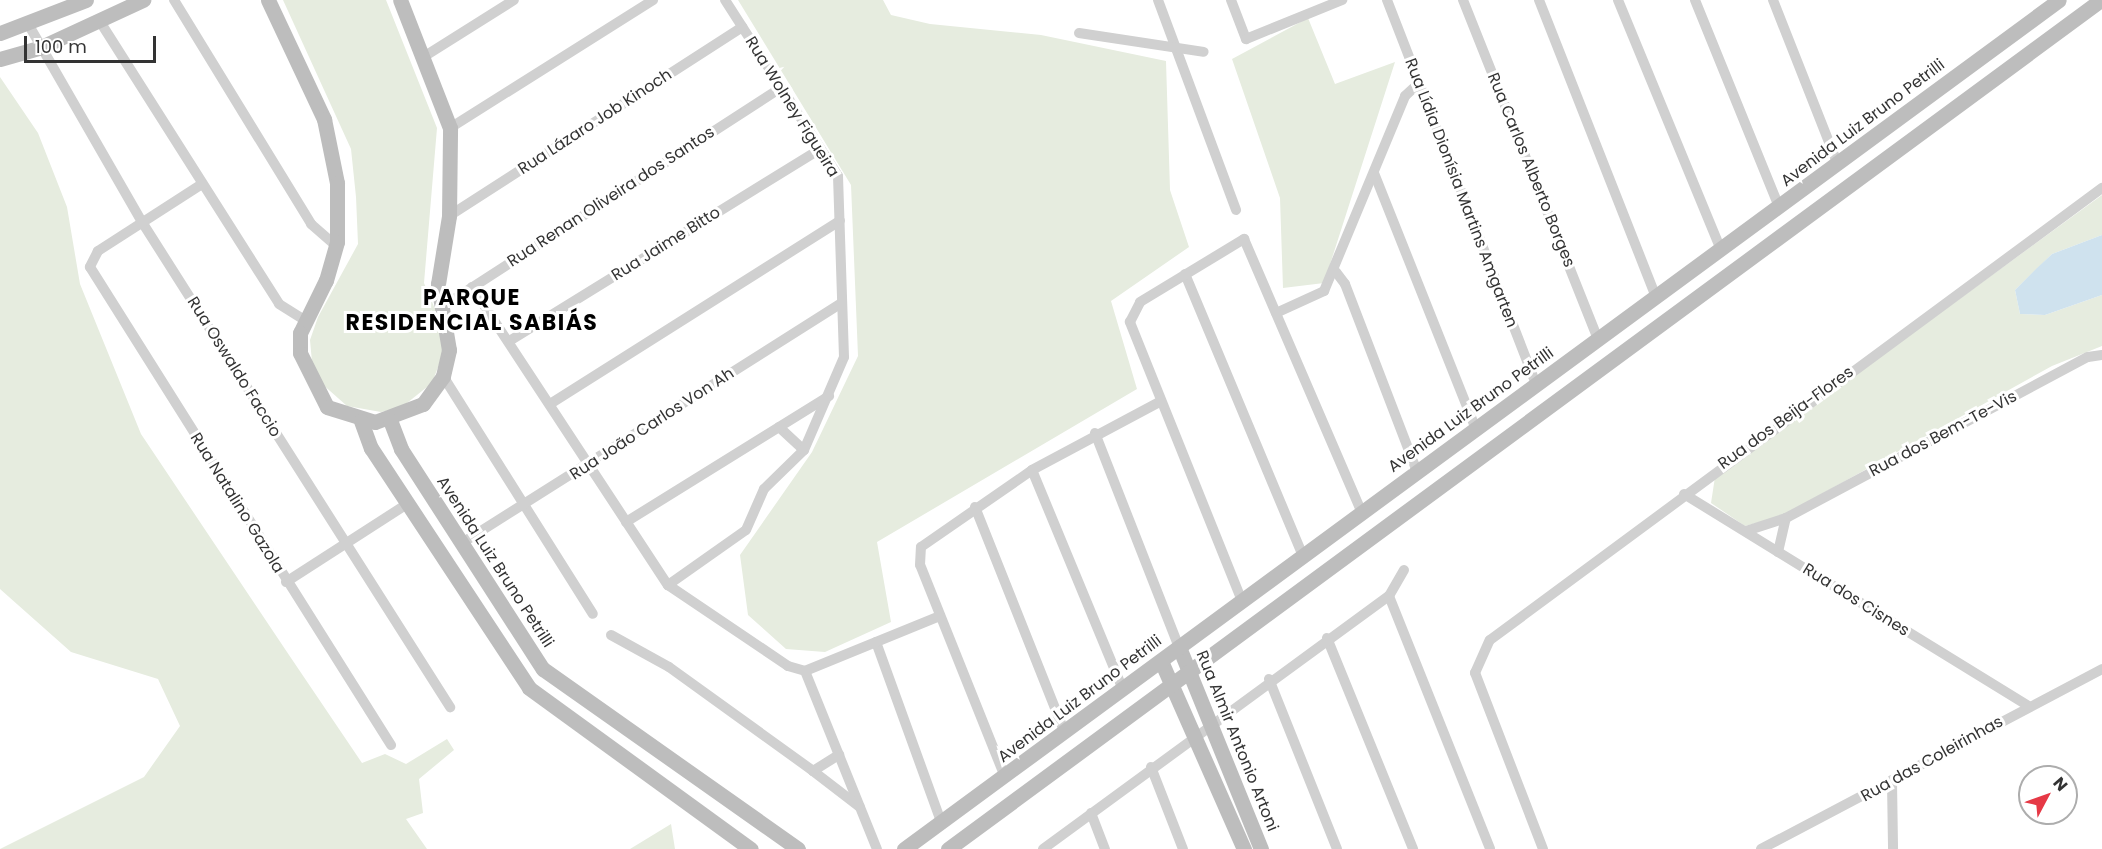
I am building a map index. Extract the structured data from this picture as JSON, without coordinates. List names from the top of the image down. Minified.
{"streets":{"main road":["Avenida Luiz Bruno Petrilli","Rua Almir Antonio Artoni"],"street":["Rua Wolney Figueira","Rua Lázaro Job Kinoch","Rua Carlos Alberto Borges","Rua Lídia Dionísia Martins Amgarten","Rua Renan Oliveira dos Santos","Rua Jaime Bitto","Rua Oswaldo Faccio","Rua dos Beija-Flores","Rua João Carlos Von Ah","Rua dos Bem-Te-Vis","Rua Natalino Gazola","Rua dos Cisnes","Rua das Coleirinhas"]},"crossings":[["Rua Wolney Figueira","Rua Lázaro Job Kinoch"],["Rua Wolney Figueira","Rua Renan Oliveira dos Santos"],["Rua Wolney Figueira","Rua Jaime Bitto"],["Rua Wolney Figueira","Rua João Carlos Von Ah"],["Avenida Luiz Bruno Petrilli","Rua Carlos Alberto Borges"],["Avenida Luiz Bruno Petrilli","Rua Lídia Dionísia Martins Amgarten"],["Avenida Luiz Bruno Petrilli","Rua João Carlos Von Ah"],["Avenida Luiz Bruno Petrilli","Rua Almir Antonio Artoni"],["Rua Oswaldo Faccio","Rua Natalino Gazola"],["Rua dos Beija-Flores","Rua dos Cisnes"],["Rua dos Bem-Te-Vis","Rua dos Cisnes"],["Rua dos Cisnes","Rua das Coleirinhas"]],"districts":["PARQUE RESIDENCIAL SABIÁS"],"scale_bar":"100 m","north":"top right"}
